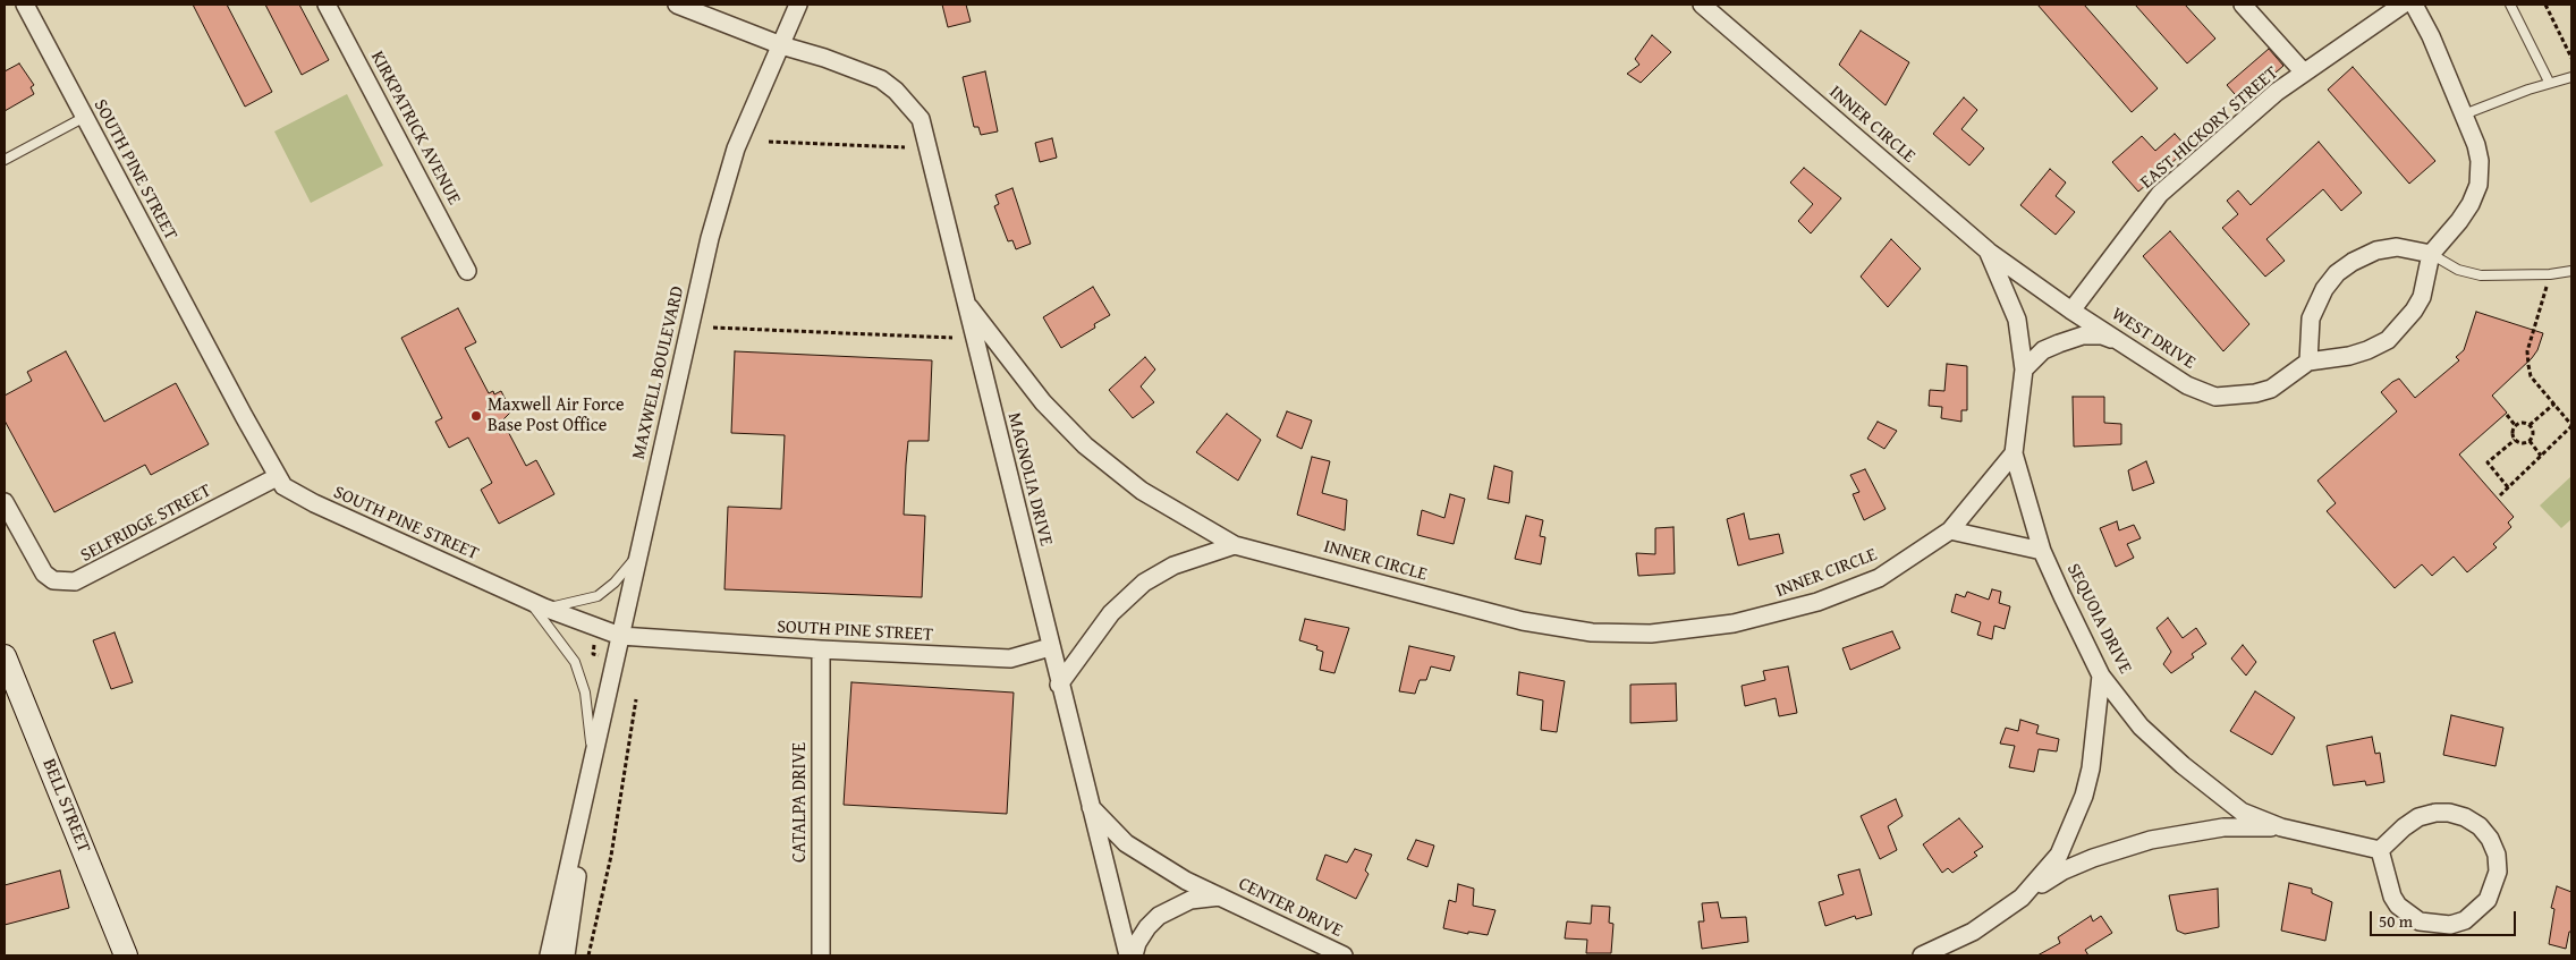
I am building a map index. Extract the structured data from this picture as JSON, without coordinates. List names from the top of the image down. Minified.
{"streets":{"main road":["BELL STREET"],"street":["INNER CIRCLE","KIRKPATRICK AVENUE","EAST HICKORY STREET","SOUTH PINE STREET","WEST DRIVE","MAXWELL BOULEVARD","MAGNOLIA DRIVE","SELFRIDGE STREET","SEQUOIA DRIVE","CATALPA DRIVE","CENTER DRIVE"]},"crossings":[["INNER CIRCLE","WEST DRIVE"],["INNER CIRCLE","MAGNOLIA DRIVE"],["INNER CIRCLE","SEQUOIA DRIVE"],["EAST HICKORY STREET","WEST DRIVE"],["SOUTH PINE STREET","MAXWELL BOULEVARD"],["SOUTH PINE STREET","MAGNOLIA DRIVE"],["SOUTH PINE STREET","SELFRIDGE STREET"],["SOUTH PINE STREET","CATALPA DRIVE"],["MAXWELL BOULEVARD","MAGNOLIA DRIVE"],["MAGNOLIA DRIVE","CENTER DRIVE"]],"places":["Maxwell Air Force Base Post Office"],"scale_bar":"50 m"}
